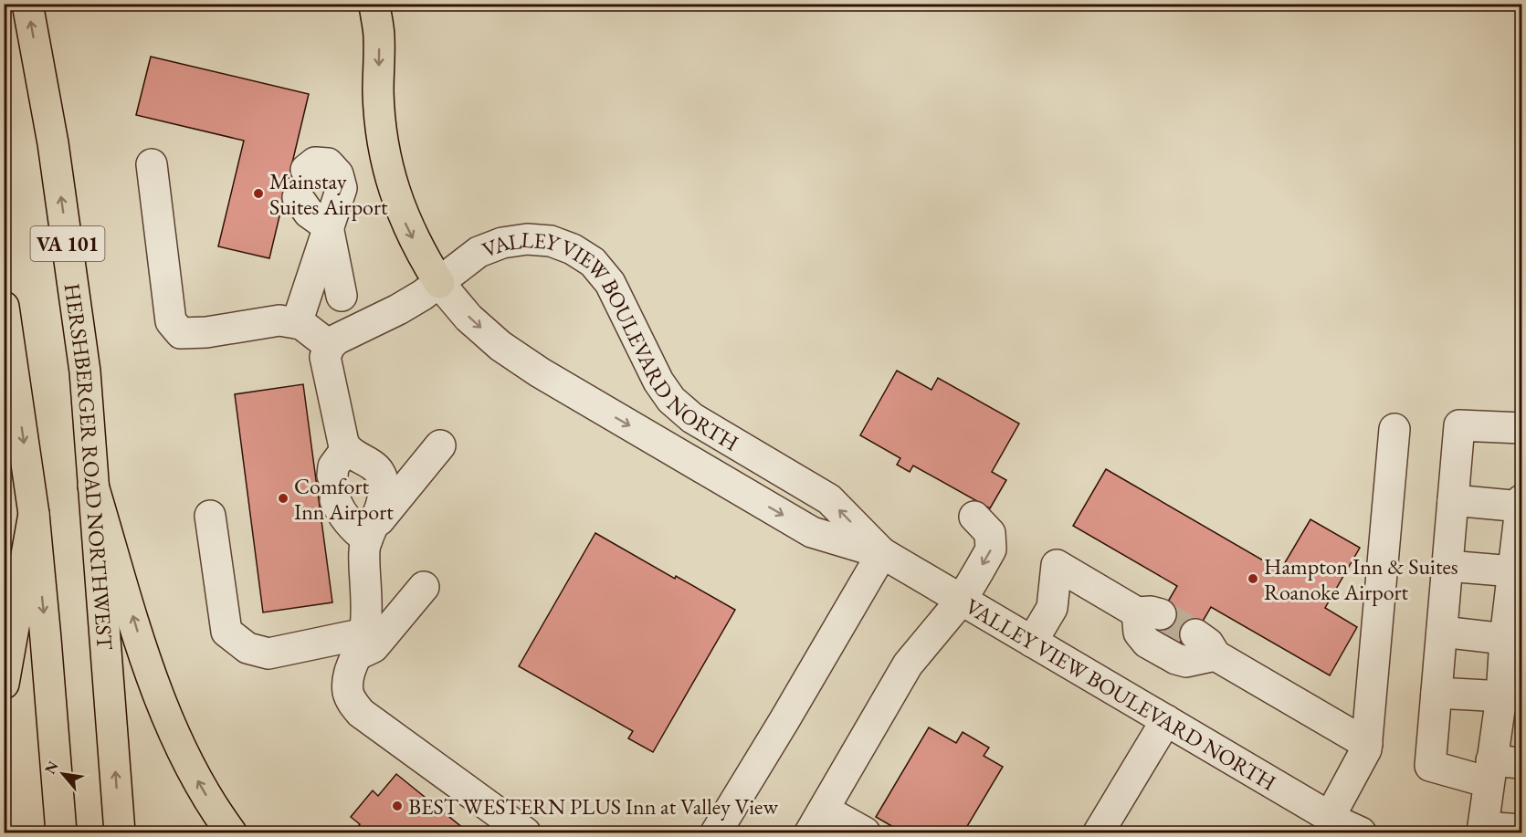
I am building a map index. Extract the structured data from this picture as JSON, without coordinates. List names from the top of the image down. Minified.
{"streets":{"main road":["VA 101","HERSHBERGER ROAD NORTHWEST"],"street":["VALLEY VIEW BOULEVARD NORTH"]},"places":["Mainstay Suites Airport","Comfort Inn Airport","Hampton Inn & Suites Roanoke Airport","BEST WESTERN PLUS Inn at Valley View"],"north":"top left"}
